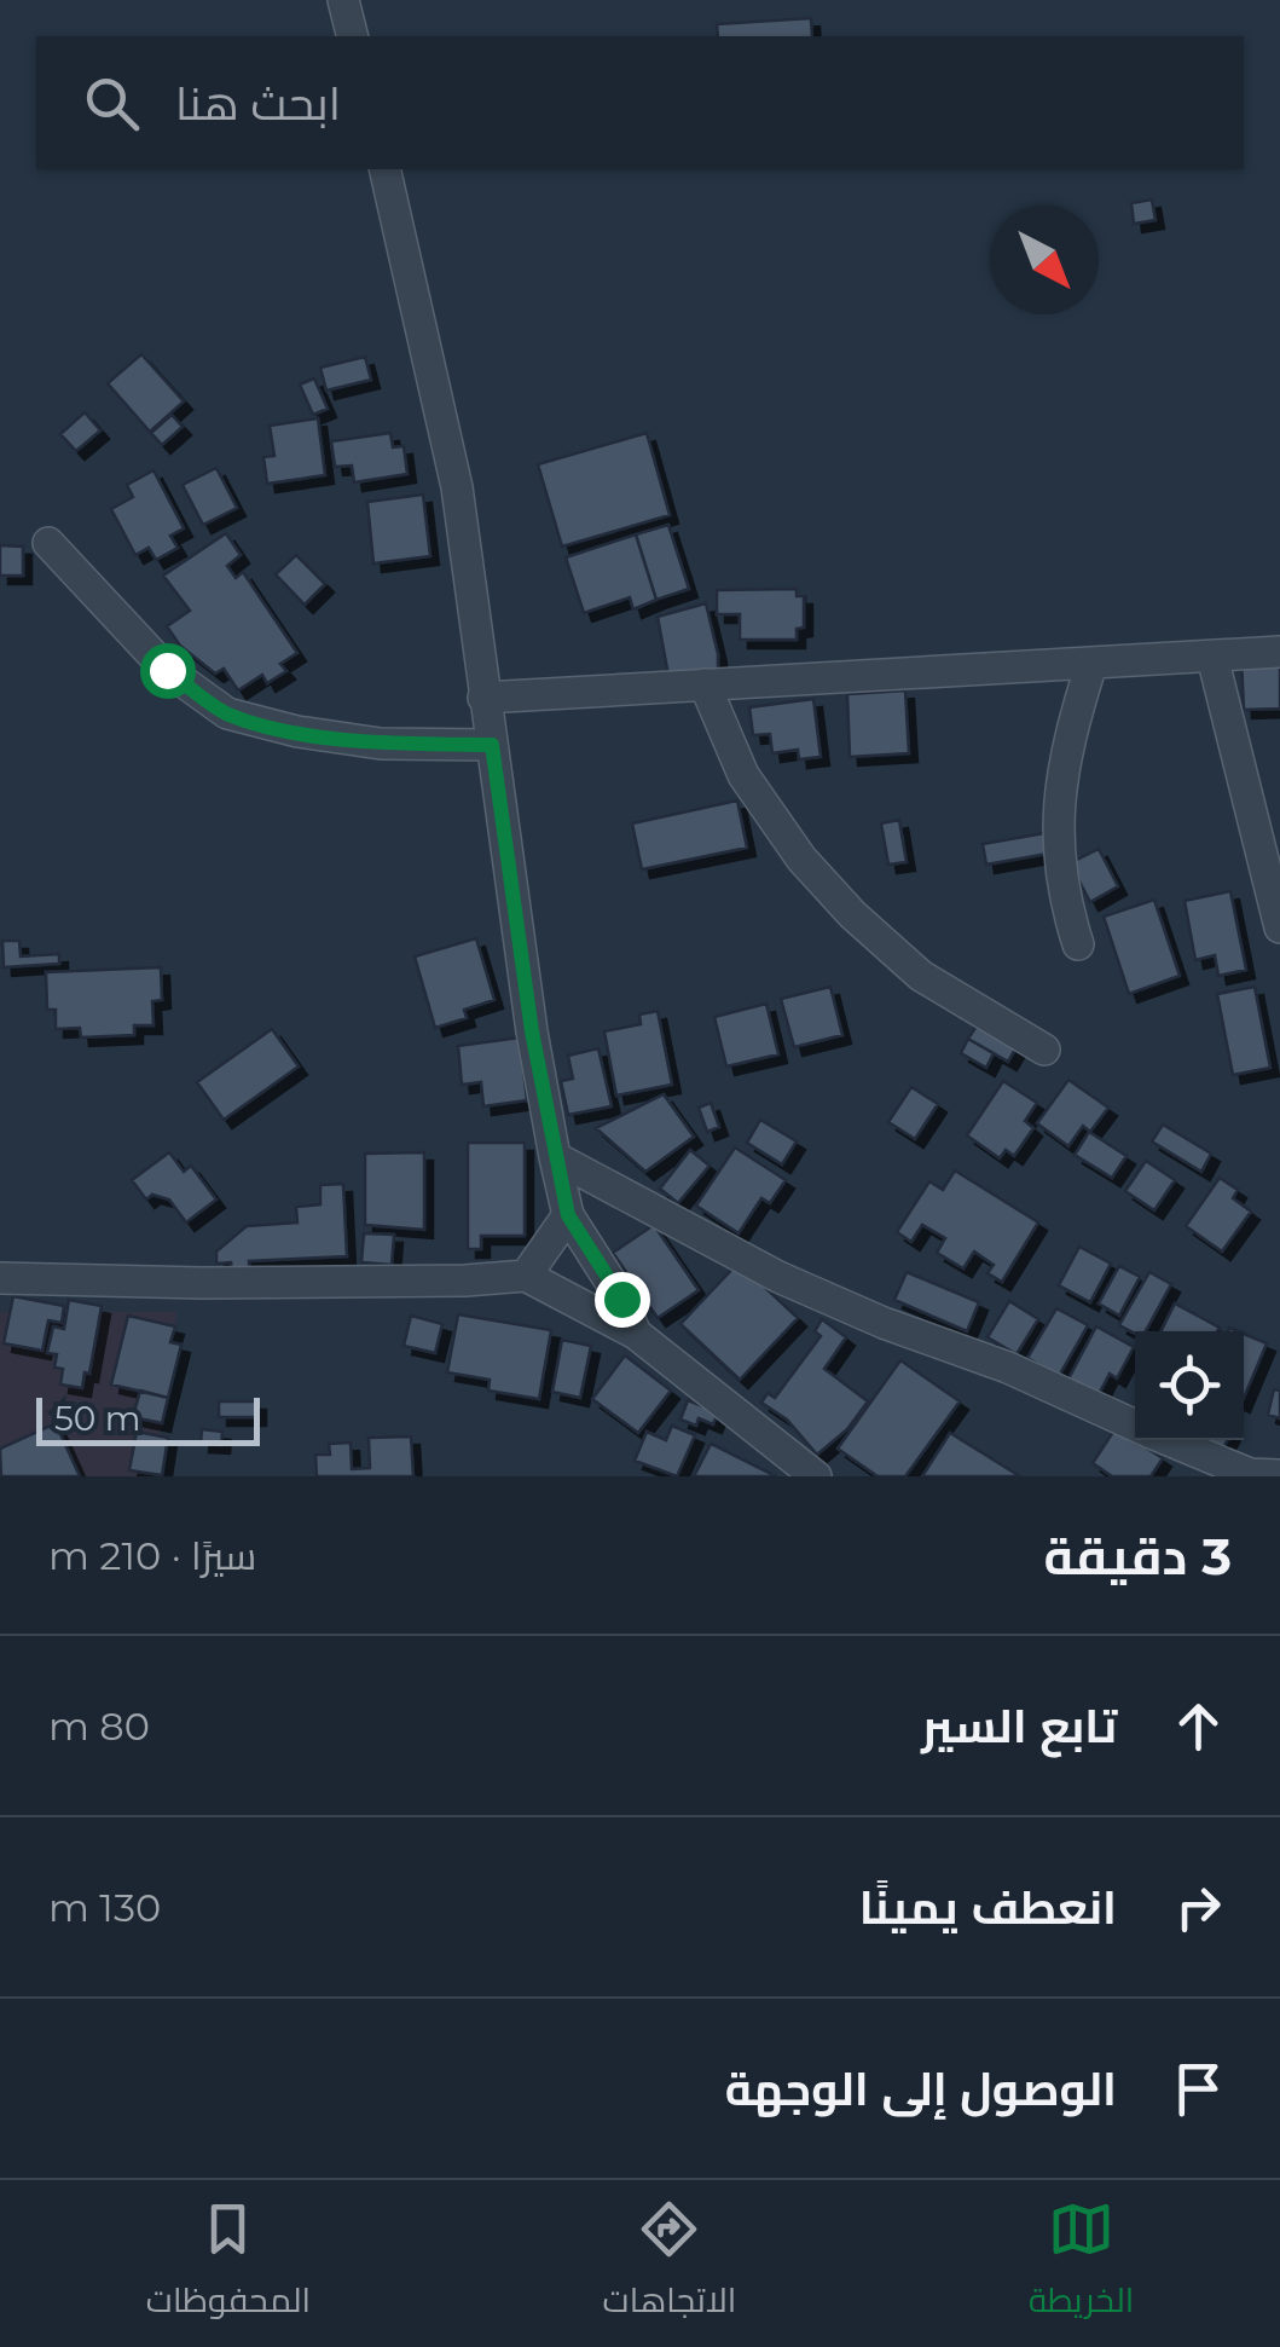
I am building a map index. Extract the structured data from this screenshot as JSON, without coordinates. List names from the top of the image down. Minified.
{"scale_bar":"50 m","north":"bottom right","page":{"search":"ابحث هنا","scale":"50 m","heading":["3 دقيقة","سيرًا · 210 m"],"list":[["تابع السير","80 m"],["انعطف يمينًا","130 m"],"الوصول إلى الوجهة"],"nav":["الخريطة","الاتجاهات","المحفوظات"]}}
